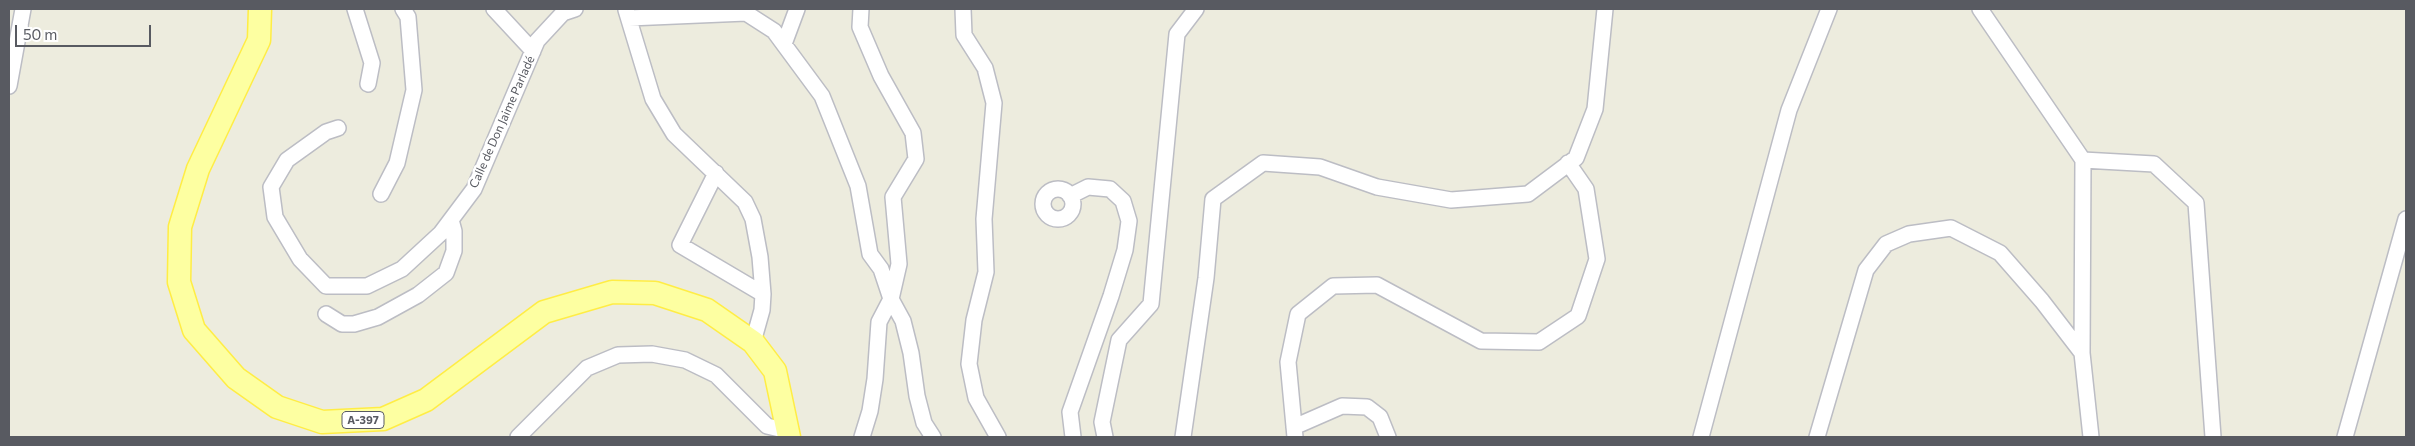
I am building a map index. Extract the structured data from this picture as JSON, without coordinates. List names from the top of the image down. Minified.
{"streets":{"main road":["A-397"],"street":["Calle de Don Jaime Parladé"]},"scale_bar":"50 m"}
